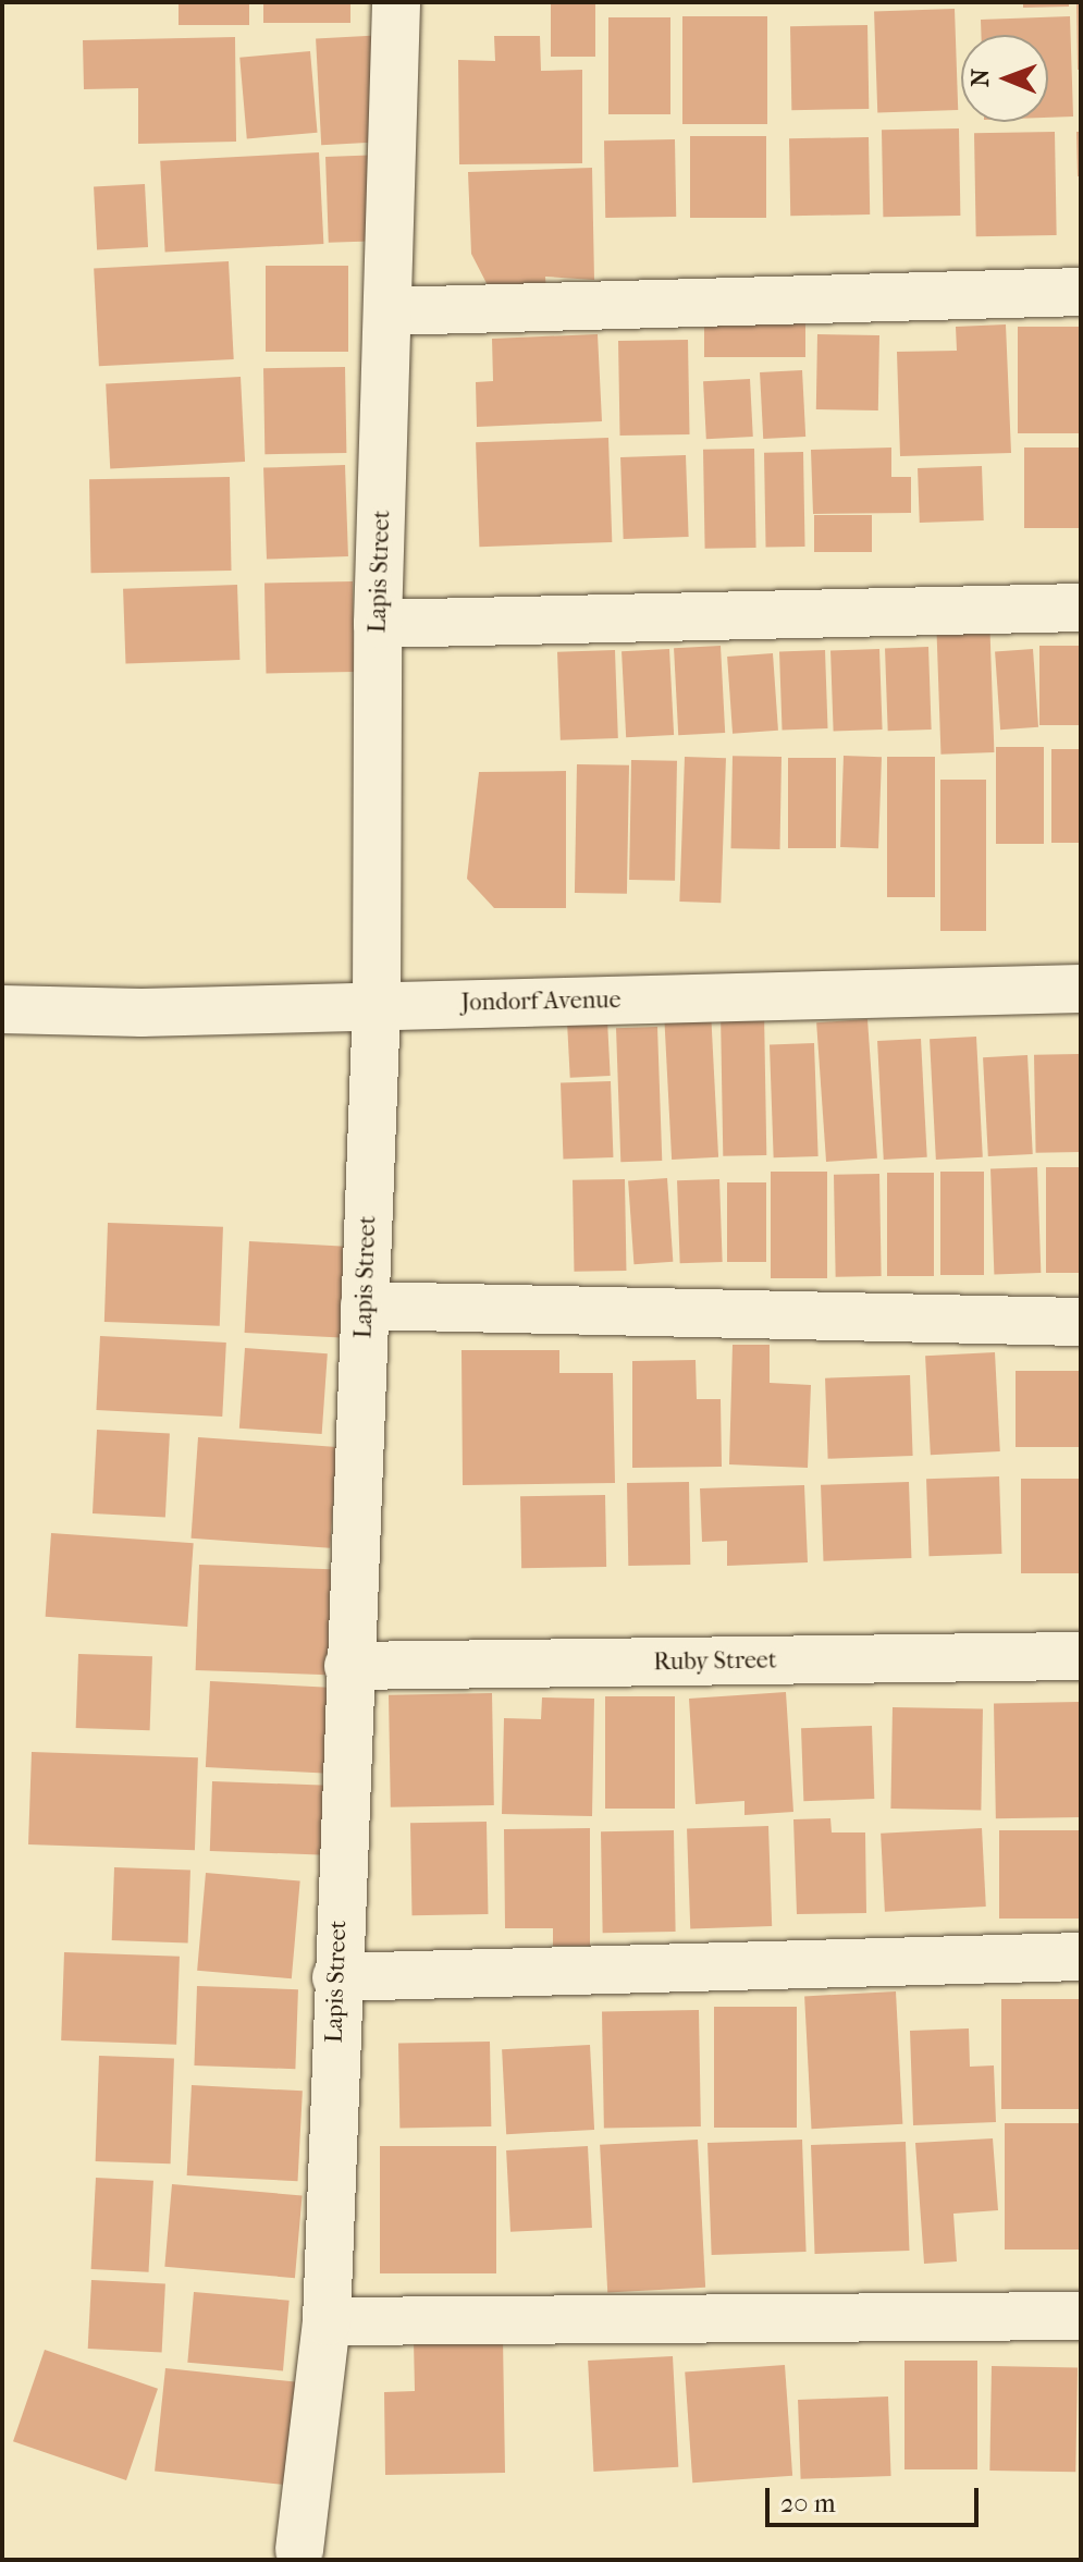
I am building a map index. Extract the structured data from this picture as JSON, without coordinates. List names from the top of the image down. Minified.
{"streets":{"street":["Lapis Street","Jondorf Avenue","Ruby Street"]},"crossings":[["Lapis Street","Jondorf Avenue"],["Lapis Street","Ruby Street"]],"scale_bar":"20 m","north":"left"}
